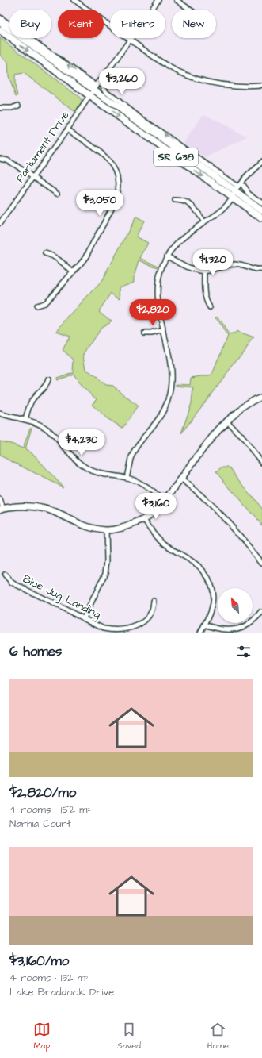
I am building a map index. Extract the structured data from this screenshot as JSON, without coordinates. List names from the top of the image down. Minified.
{"streets":{"main road":["SR 638"],"street":["Parliament Drive","Blue Jug Landing"]},"crossings":[["Parliament Drive","SR 638"]],"north":"top left","page":{"chip":["Buy","Rent","Filters","New"],"price":["$3,260","$3,050","$1,320","$2,820","$4,230","$3,160"],"heading":"6 homes","list":[{"name":"$2,820/mo","note":"4 rooms · 152 m² · Narnia Court"},{"name":"$3,160/mo","note":"4 rooms · 132 m² · Lake Braddock Drive"}],"tabs":["Map","Saved","Home"]}}
